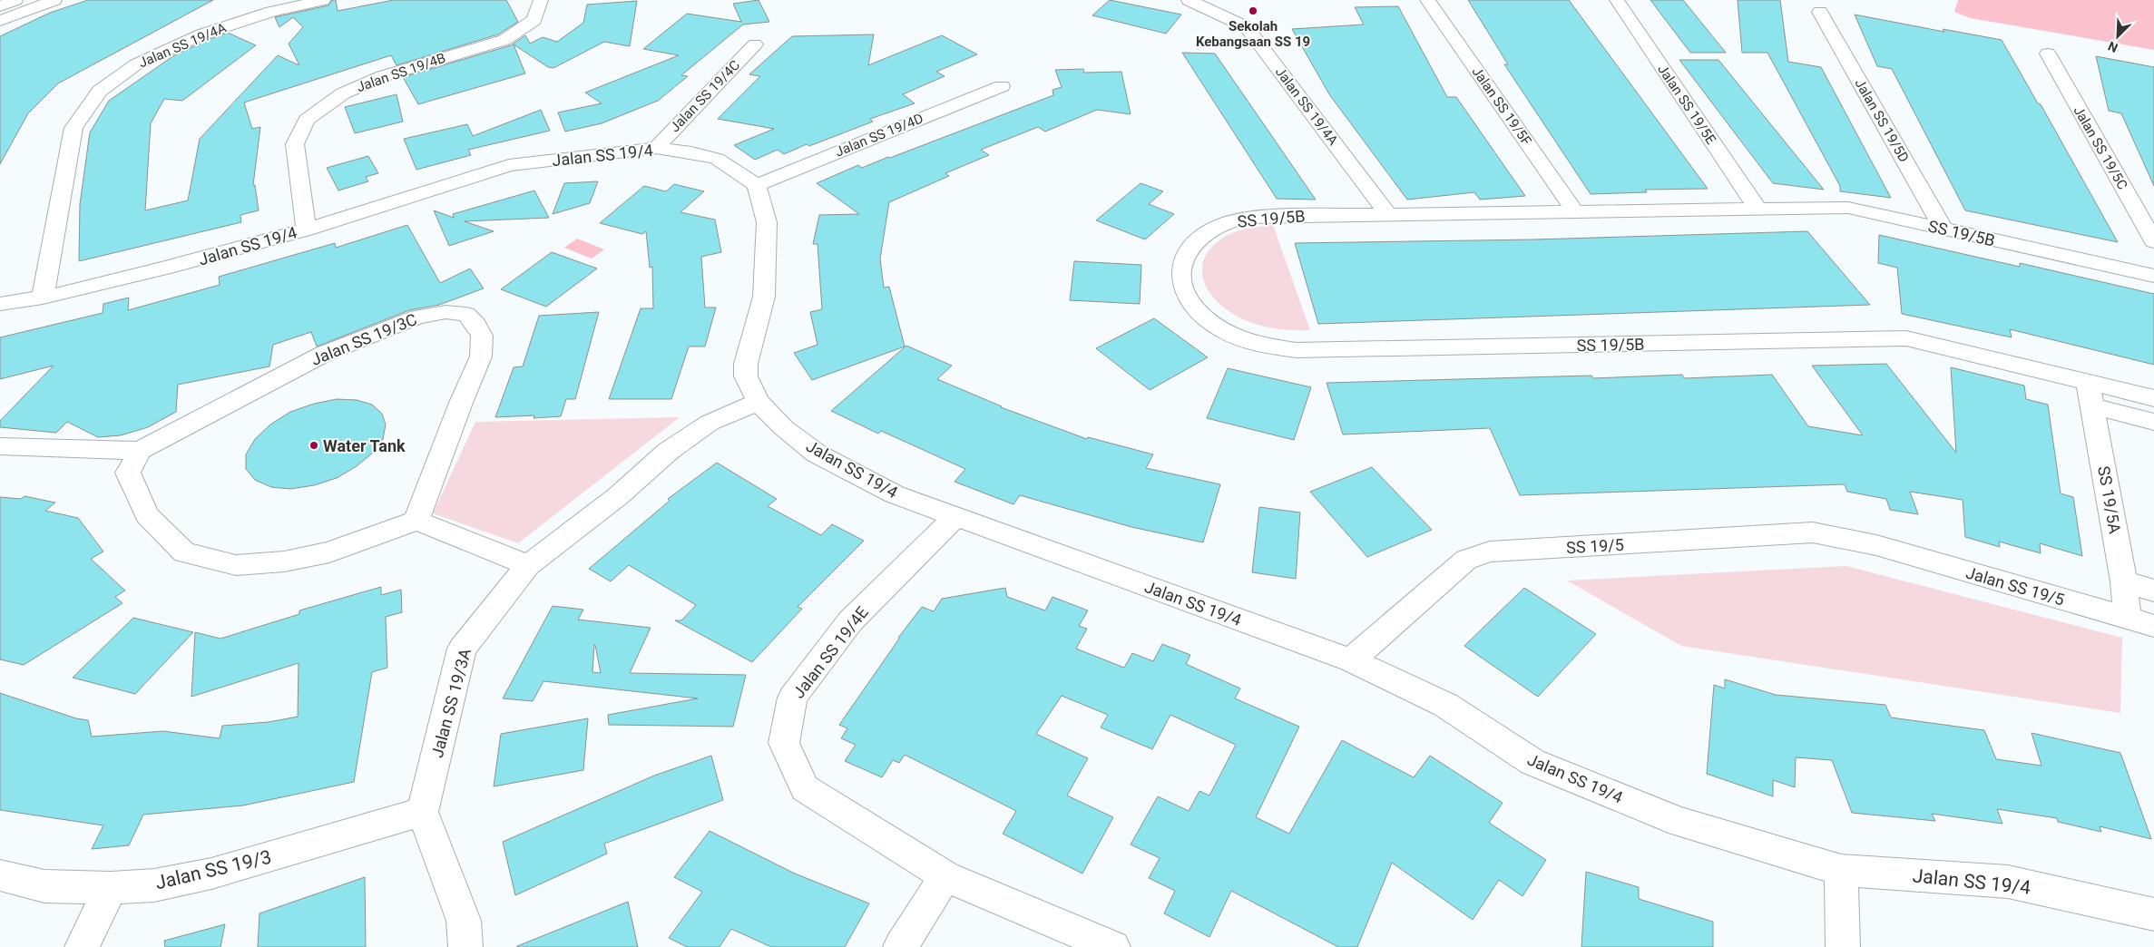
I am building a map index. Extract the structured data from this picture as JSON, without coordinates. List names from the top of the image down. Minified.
{"streets":{"street":["Jalan SS 19/4A","Jalan SS 19/4B","Jalan SS 19/4C","Jalan SS 19/5E","Jalan SS 19/5F","Jalan SS 19/5D","Jalan SS 19/4D","Jalan SS 19/5C","Jalan SS 19/4","SS 19/5B","Jalan SS 19/3C","SS 19/5A","SS 19/5","Jalan SS 19/5","Jalan SS 19/4E","Jalan SS 19/3A","Jalan SS 19/3"]},"crossings":[["Jalan SS 19/4A","Jalan SS 19/4"],["Jalan SS 19/4A","SS 19/5B"],["Jalan SS 19/4B","Jalan SS 19/4"],["Jalan SS 19/4C","Jalan SS 19/4"],["Jalan SS 19/5E","SS 19/5B"],["Jalan SS 19/5F","SS 19/5B"],["Jalan SS 19/5D","SS 19/5B"],["Jalan SS 19/4D","Jalan SS 19/4"],["Jalan SS 19/4","SS 19/5"],["Jalan SS 19/4","Jalan SS 19/4E"],["Jalan SS 19/4","Jalan SS 19/3A"],["SS 19/5B","SS 19/5A"],["SS 19/5A","Jalan SS 19/5"],["SS 19/5","Jalan SS 19/5"],["Jalan SS 19/3A","Jalan SS 19/3"]],"places":["Sekolah Kebangsaan SS 19","Water Tank"],"north":"bottom left"}
